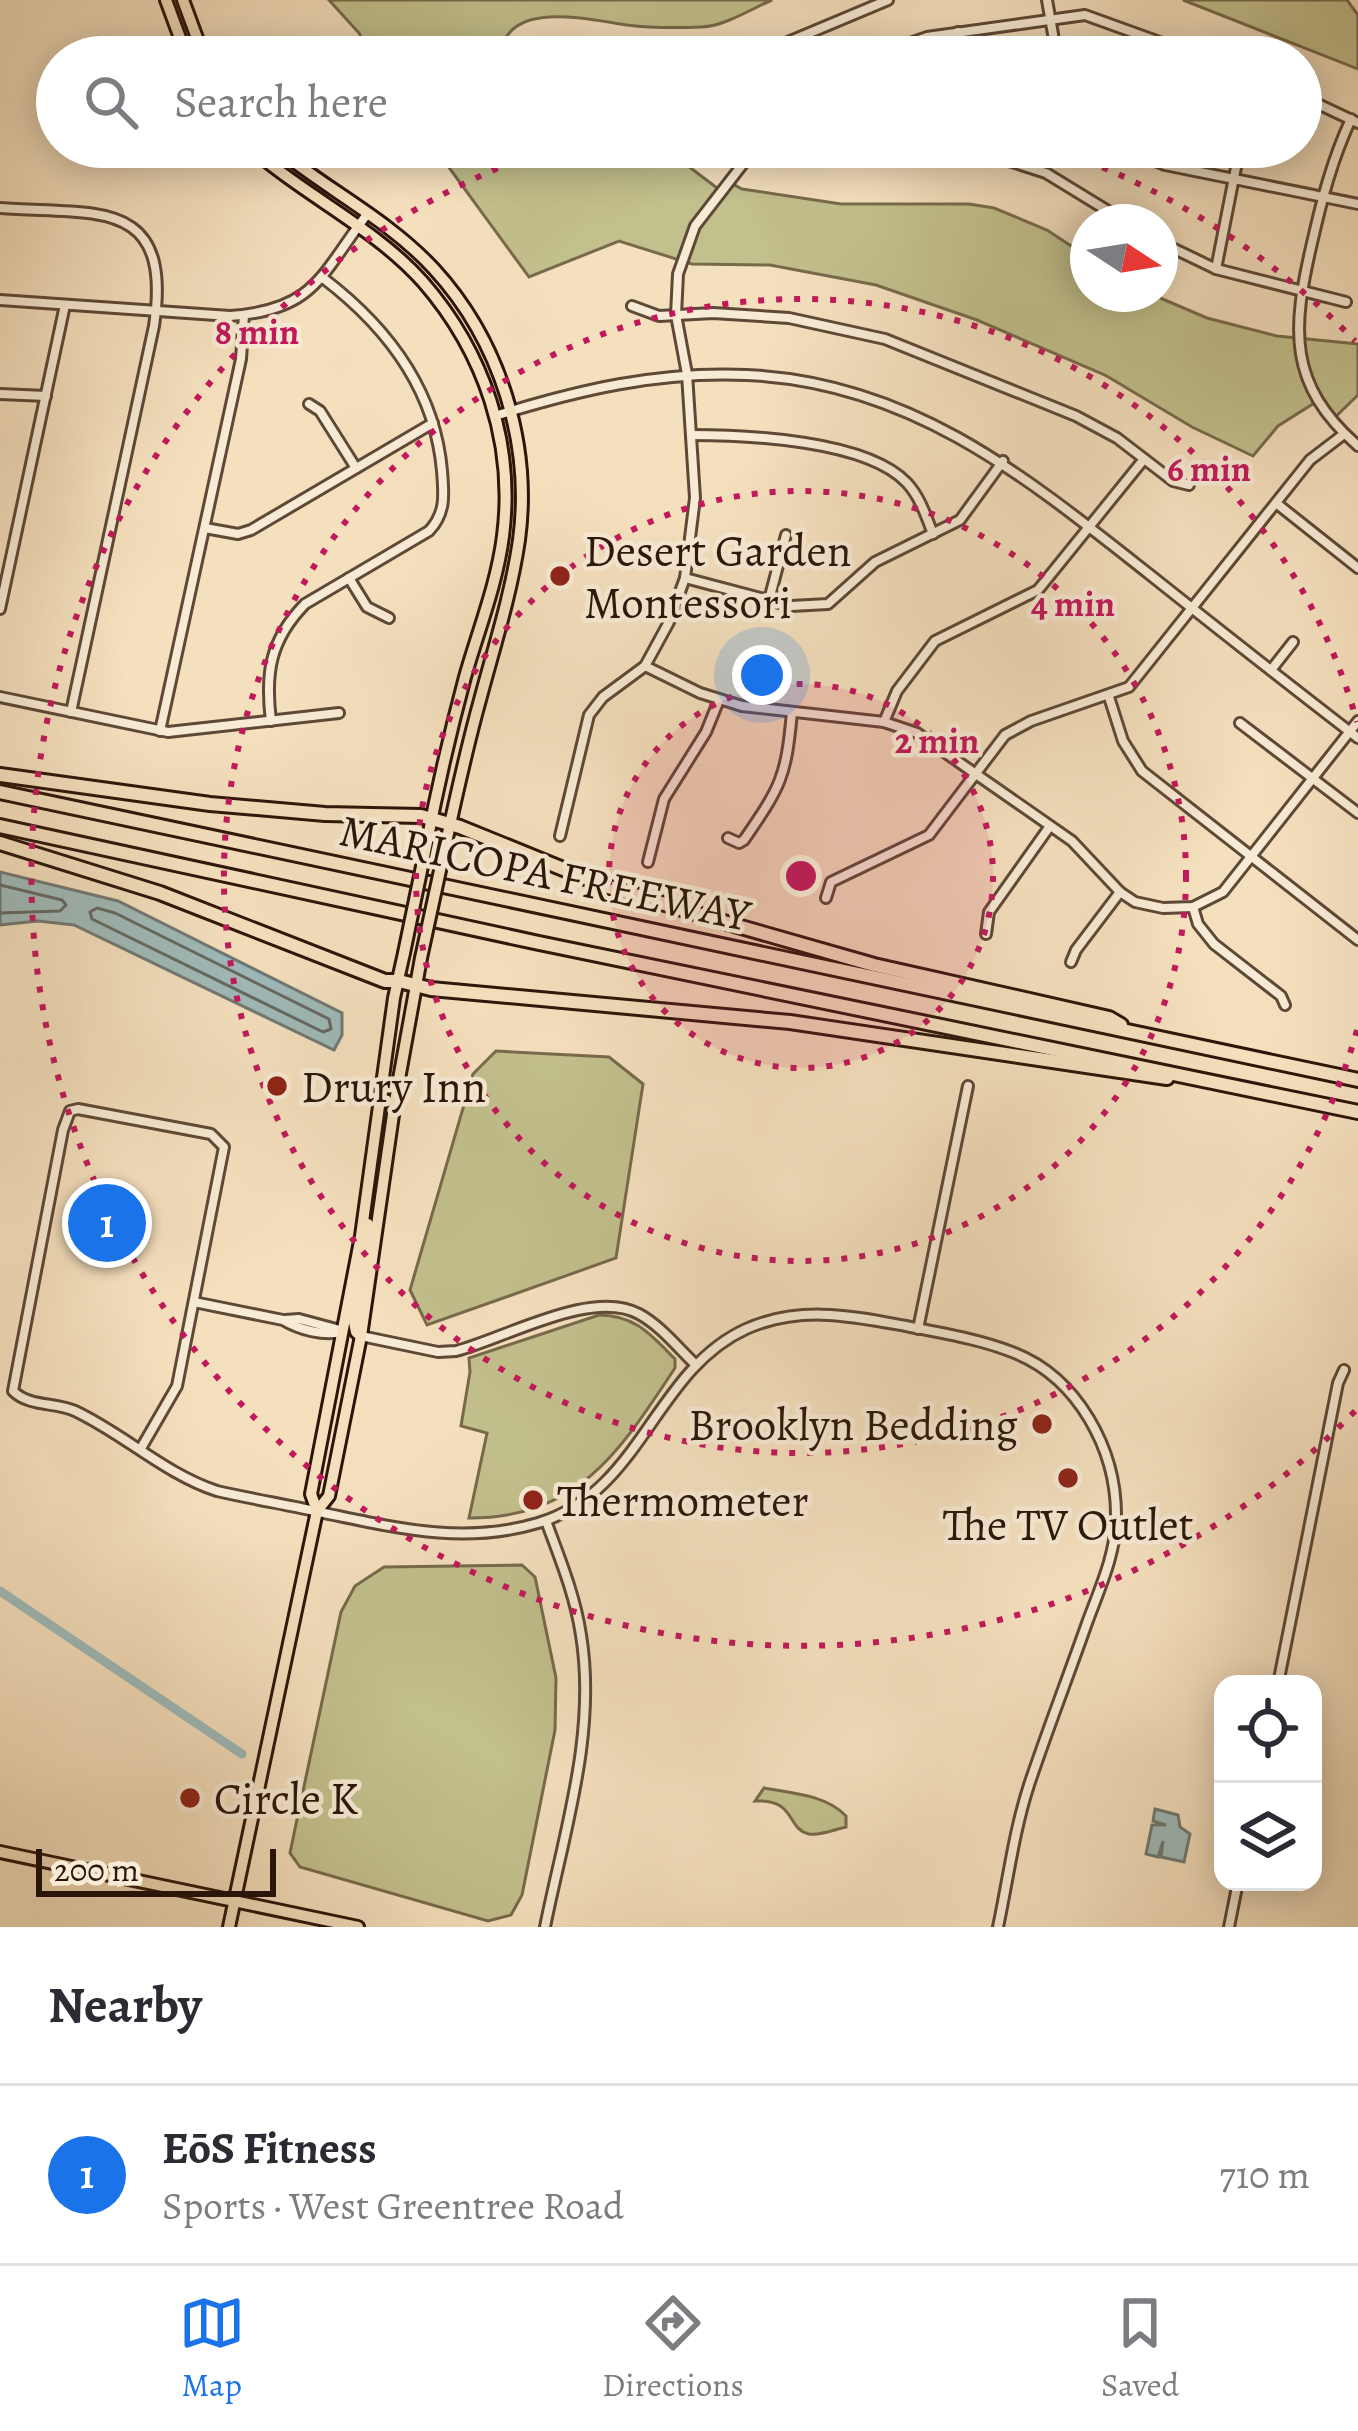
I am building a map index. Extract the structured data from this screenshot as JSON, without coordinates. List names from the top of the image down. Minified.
{"streets":{"highway":["MARICOPA FREEWAY"]},"places":["Desert Garden Montessori","Drury Inn","Brooklyn Bedding","The TV Outlet","Thermometer","Circle K"],"scale_bar":"200 m","north":"right","page":{"search":"Search here","pins":"1","scale":"200 m","heading":"Nearby","list":[{"mark":"1","name":"EōS Fitness","note":"Sports · West Greentree Road","value":"710 m"}],"nav":["Map","Directions","Saved"]},"rings":["8 min","6 min","4 min","2 min"]}
